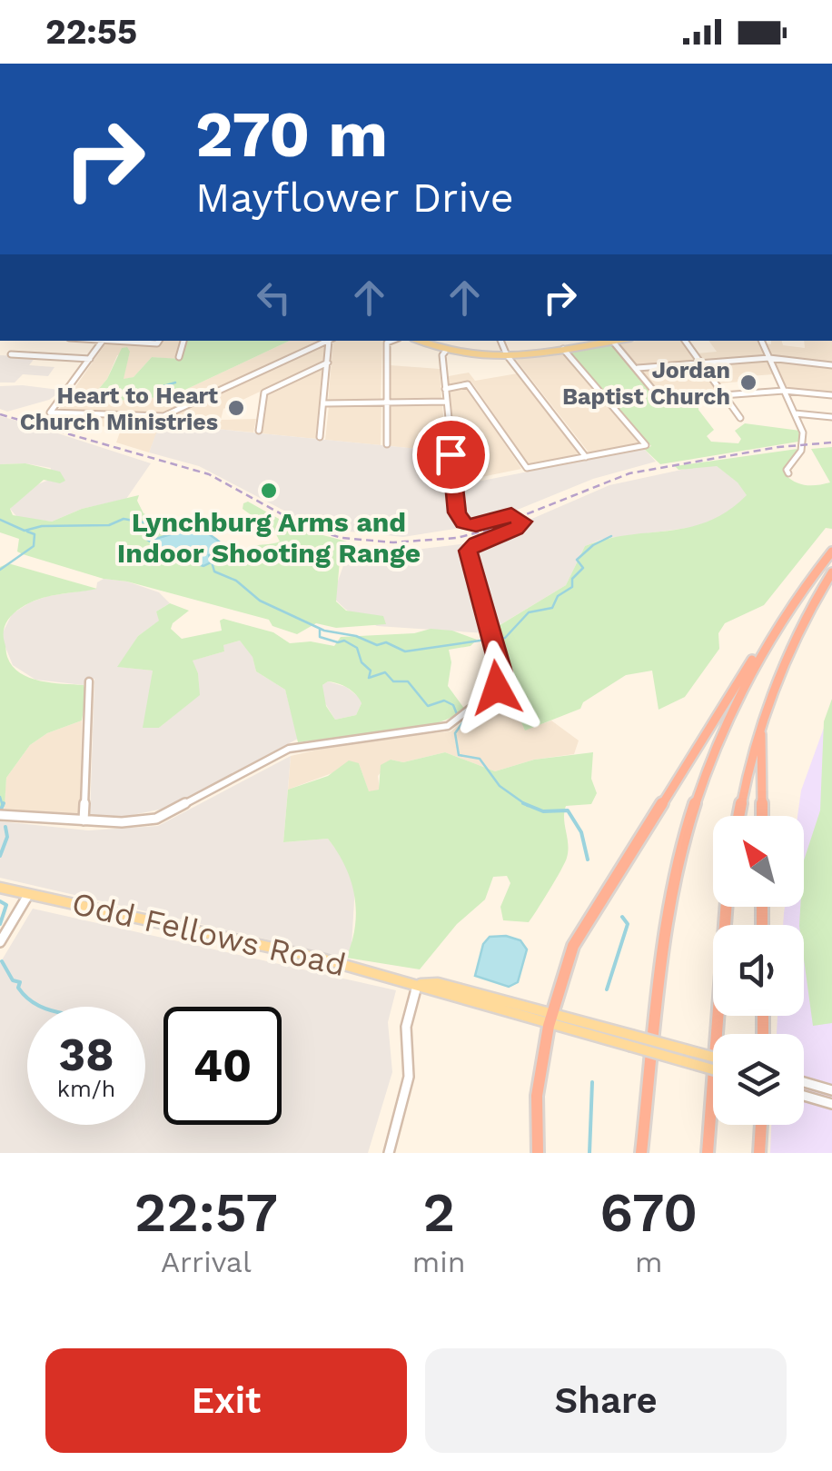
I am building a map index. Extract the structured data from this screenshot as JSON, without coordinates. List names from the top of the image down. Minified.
{"streets":{"main road":["Odd Fellows Road"]},"places":["Jordan Baptist Church","Heart to Heart Church Ministries","Lynchburg Arms and Indoor Shooting Range"],"north":"top left","page":{"status":"22:55","turn":["270 m","Mayflower Drive"],"speed":"38 km/h","limit":"40","eta":["22:57","Arrival","2","min","670","m"],"buttons":["Exit","Share"]}}
